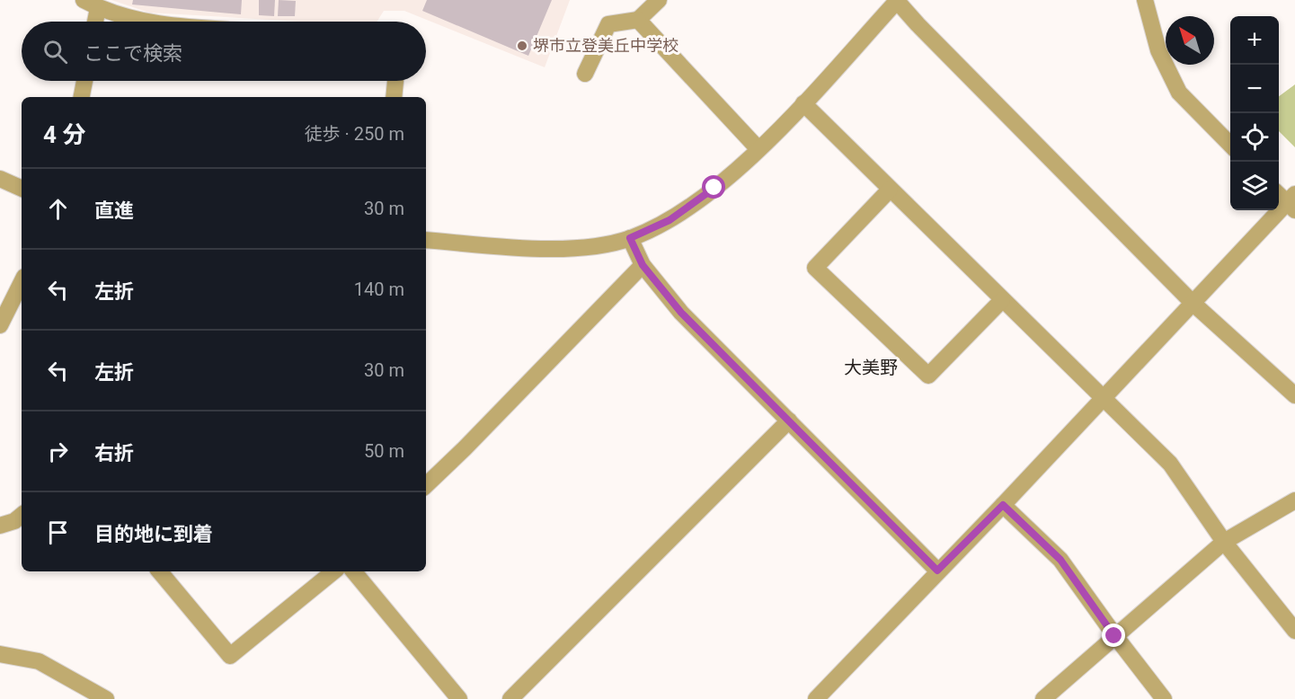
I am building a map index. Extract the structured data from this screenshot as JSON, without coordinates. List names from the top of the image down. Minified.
{"districts":["大美野"],"places":["堺市立登美丘中学校"],"north":"top left","page":{"map_buttons":["+","−"],"search":"ここで検索","heading":["4 分","徒歩 · 250 m"],"list":[["直進","30 m"],["左折","140 m"],["左折","30 m"],["右折","50 m"],"目的地に到着"]}}
